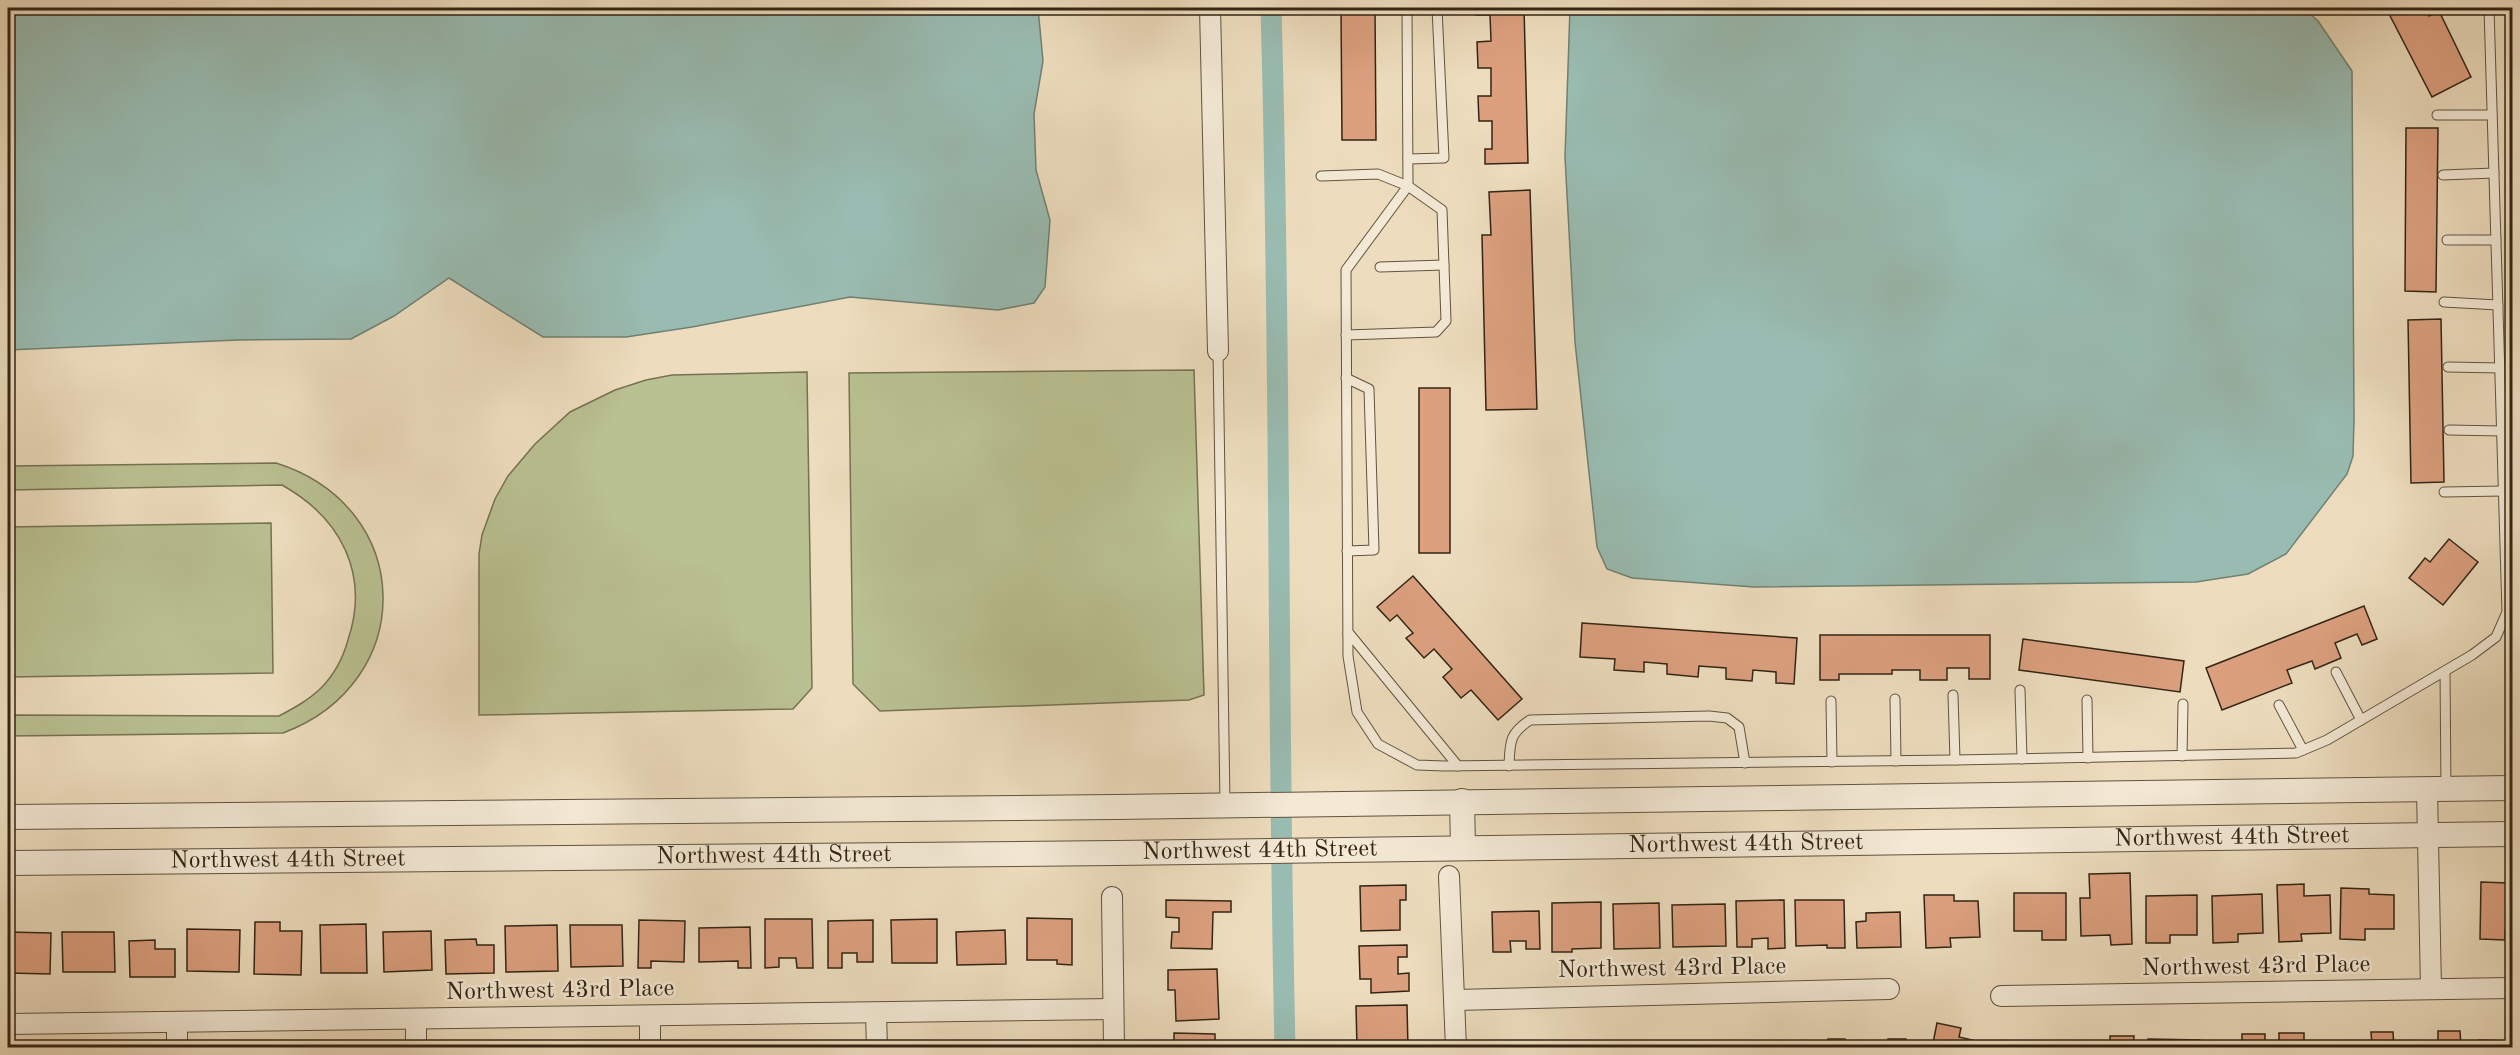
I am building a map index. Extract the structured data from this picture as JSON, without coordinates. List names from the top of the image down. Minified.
{"streets":{"street":["Northwest 44th Street","Northwest 43rd Place"]}}
